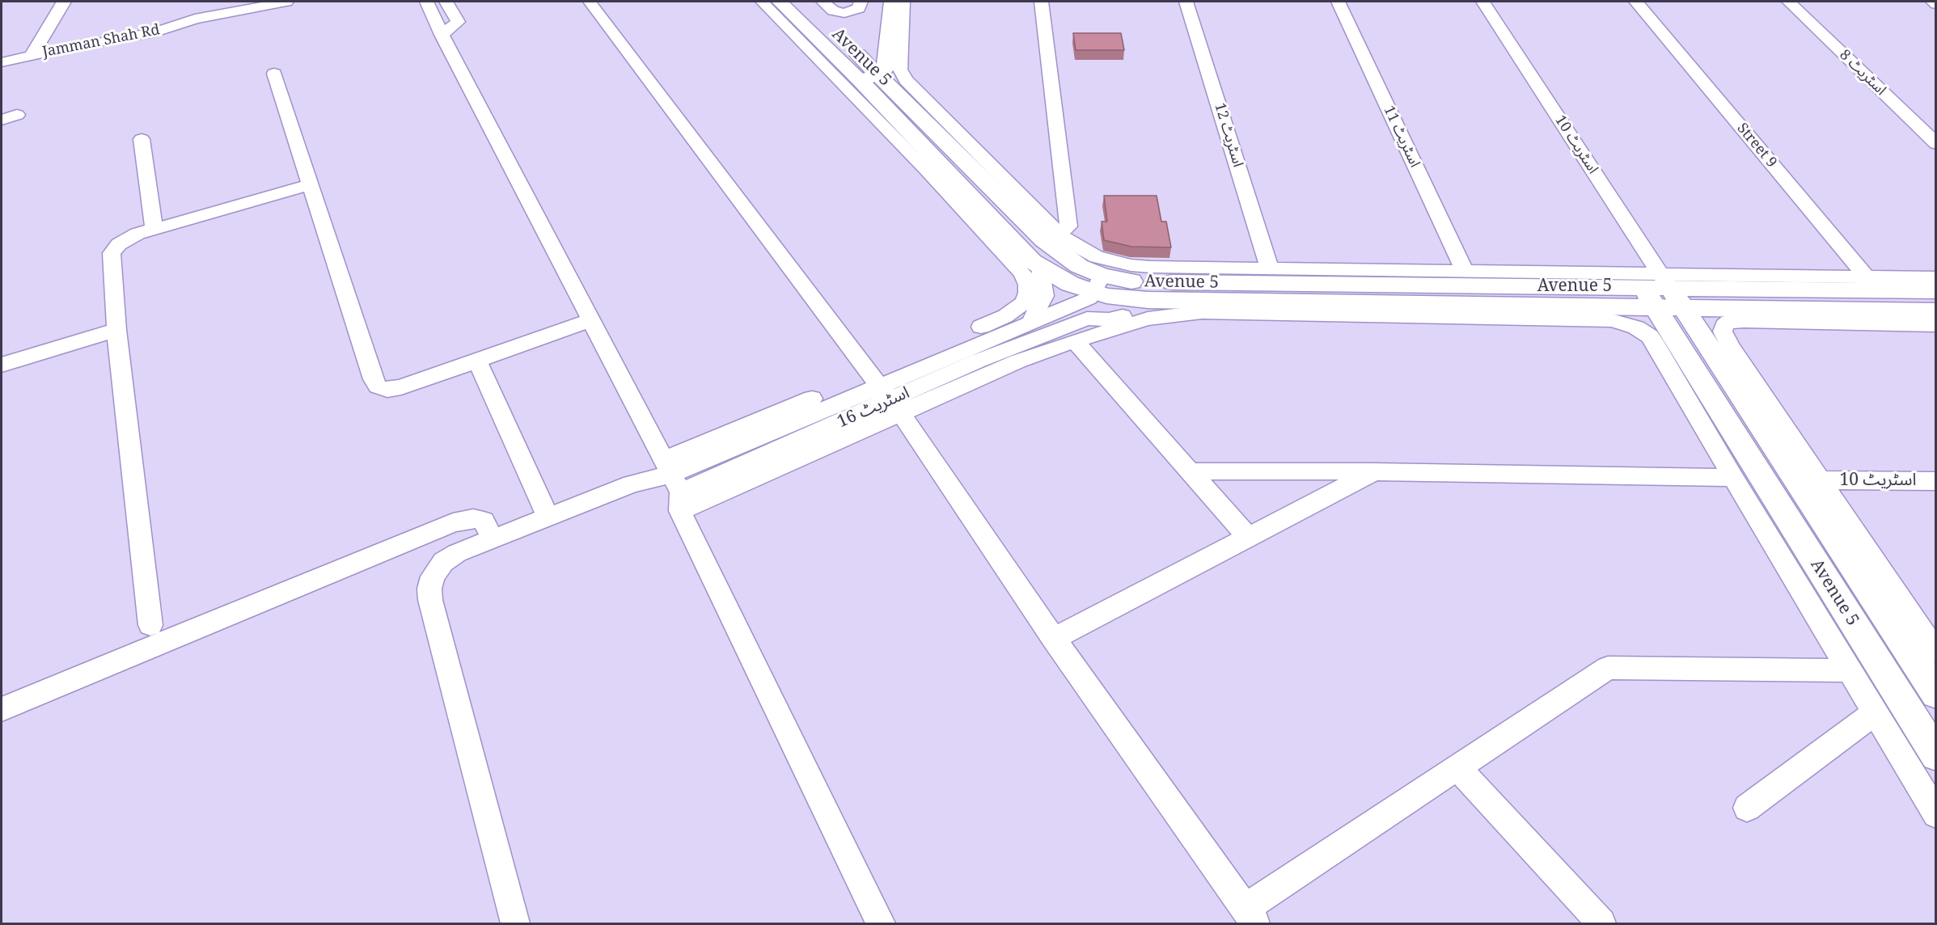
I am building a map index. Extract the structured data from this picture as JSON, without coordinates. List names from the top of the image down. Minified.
{"streets":{"main road":["Avenue 5"],"street":["Jamman Shah Rd","اسٹریٹ 8","اسٹریٹ 12","اسٹریٹ 11","اسٹریٹ 10","Street 9","اسٹریٹ 16"]},"crossings":[["Avenue 5","اسٹریٹ 10"],["Avenue 5","اسٹریٹ 16"]]}
